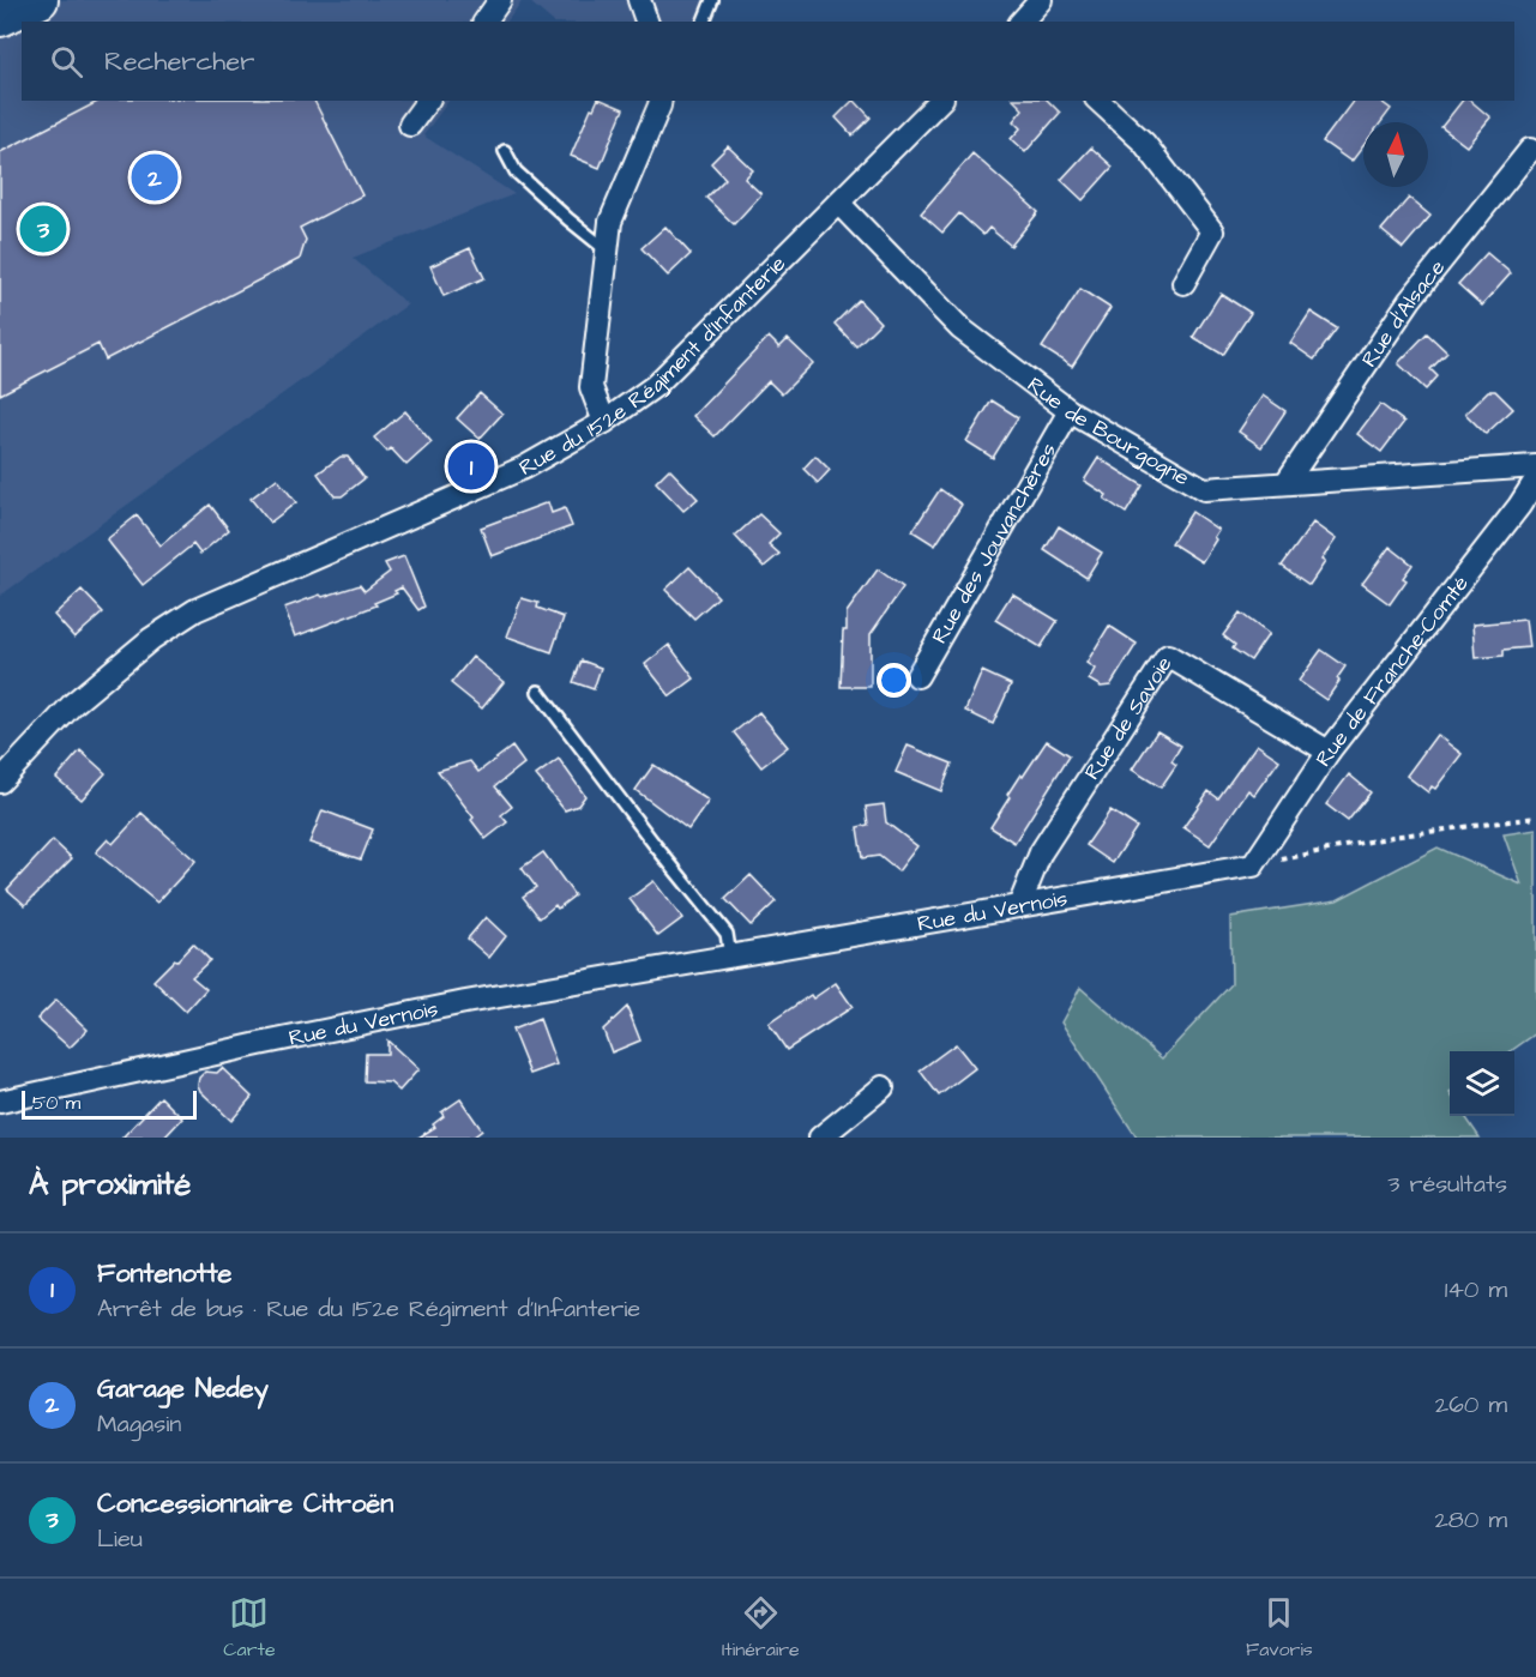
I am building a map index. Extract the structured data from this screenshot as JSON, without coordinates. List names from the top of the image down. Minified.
{"streets":{"street":["Rue d'Alsace","Rue du 152e Régiment d'Infanterie","Rue de Bourgogne","Rue des Jouvanchères","Rue de Franche-Comté","Rue de Savoie","Rue du Vernois"]},"crossings":[["Rue d'Alsace","Rue de Bourgogne"],["Rue du 152e Régiment d'Infanterie","Rue de Bourgogne"],["Rue de Bourgogne","Rue des Jouvanchères"],["Rue de Franche-Comté","Rue de Savoie"],["Rue de Franche-Comté","Rue du Vernois"],["Rue de Savoie","Rue du Vernois"]],"scale_bar":"50 m","north":"top","page":{"search":"Rechercher","pins":["2","3","1"],"scale":"50 m","heading":["À proximité","3 résultats"],"list":[{"mark":"1","name":"Fontenotte","note":"Arrêt de bus · Rue du 152e Régiment d'Infanterie","value":"140 m"},{"mark":"2","name":"Garage Nedey","note":"Magasin","value":"260 m"},{"mark":"3","name":"Concessionnaire Citroën","note":"Lieu","value":"280 m"}],"nav":["Carte","Itinéraire","Favoris"]}}
